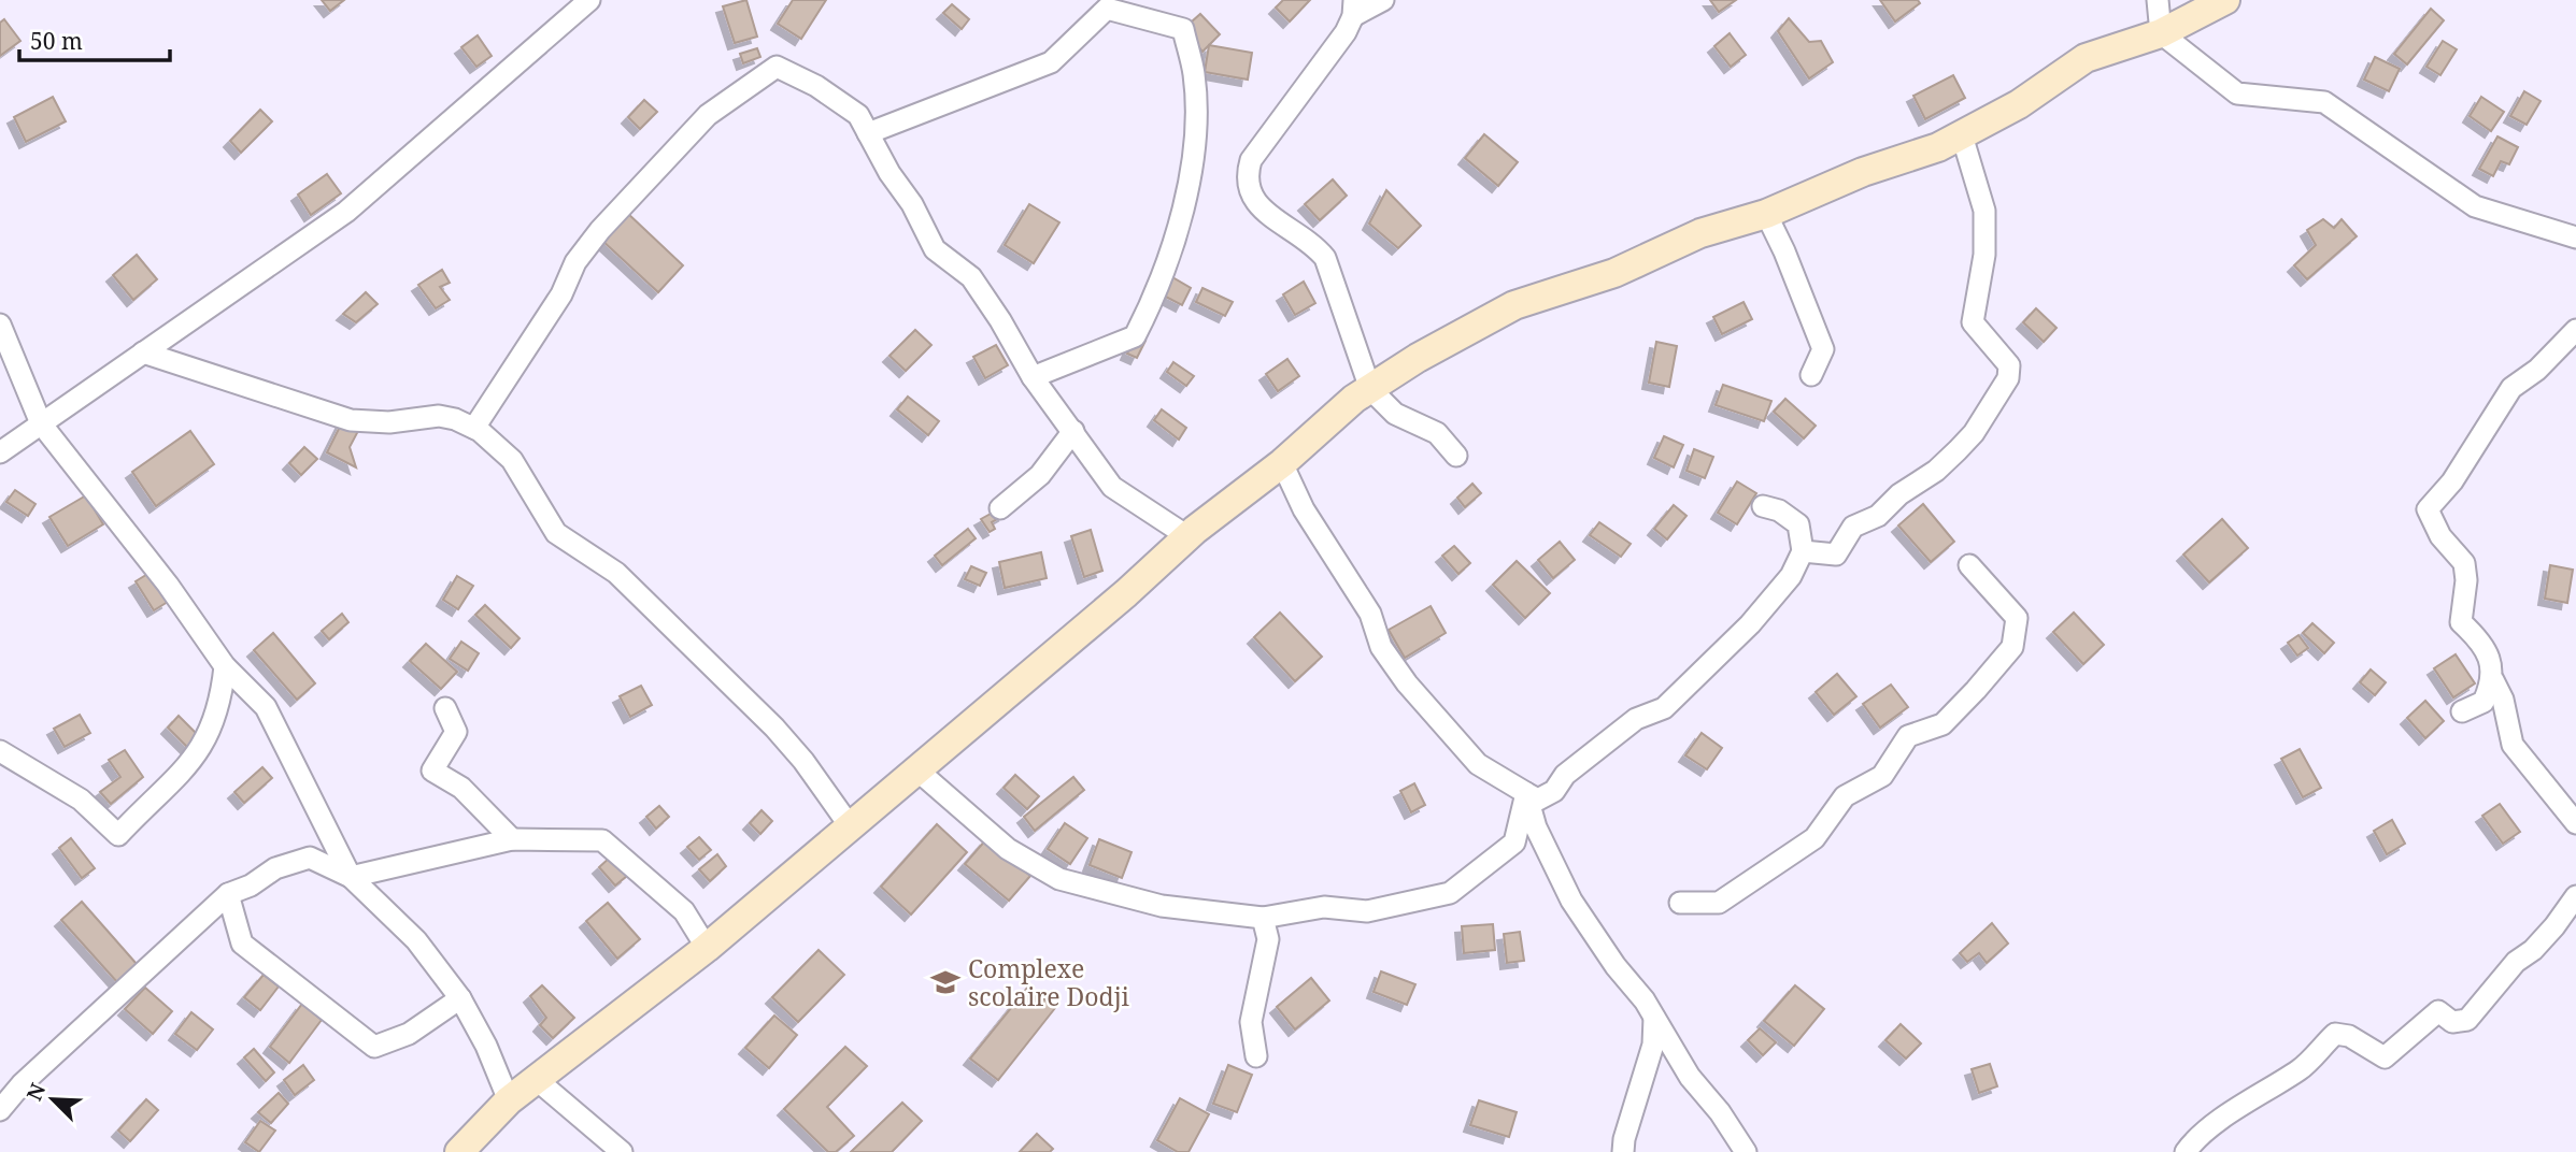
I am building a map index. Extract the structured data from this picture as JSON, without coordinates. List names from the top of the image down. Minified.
{"places":{"school or university":["Complexe scolaire Dodji"]},"scale_bar":"50 m","north":"top left"}
